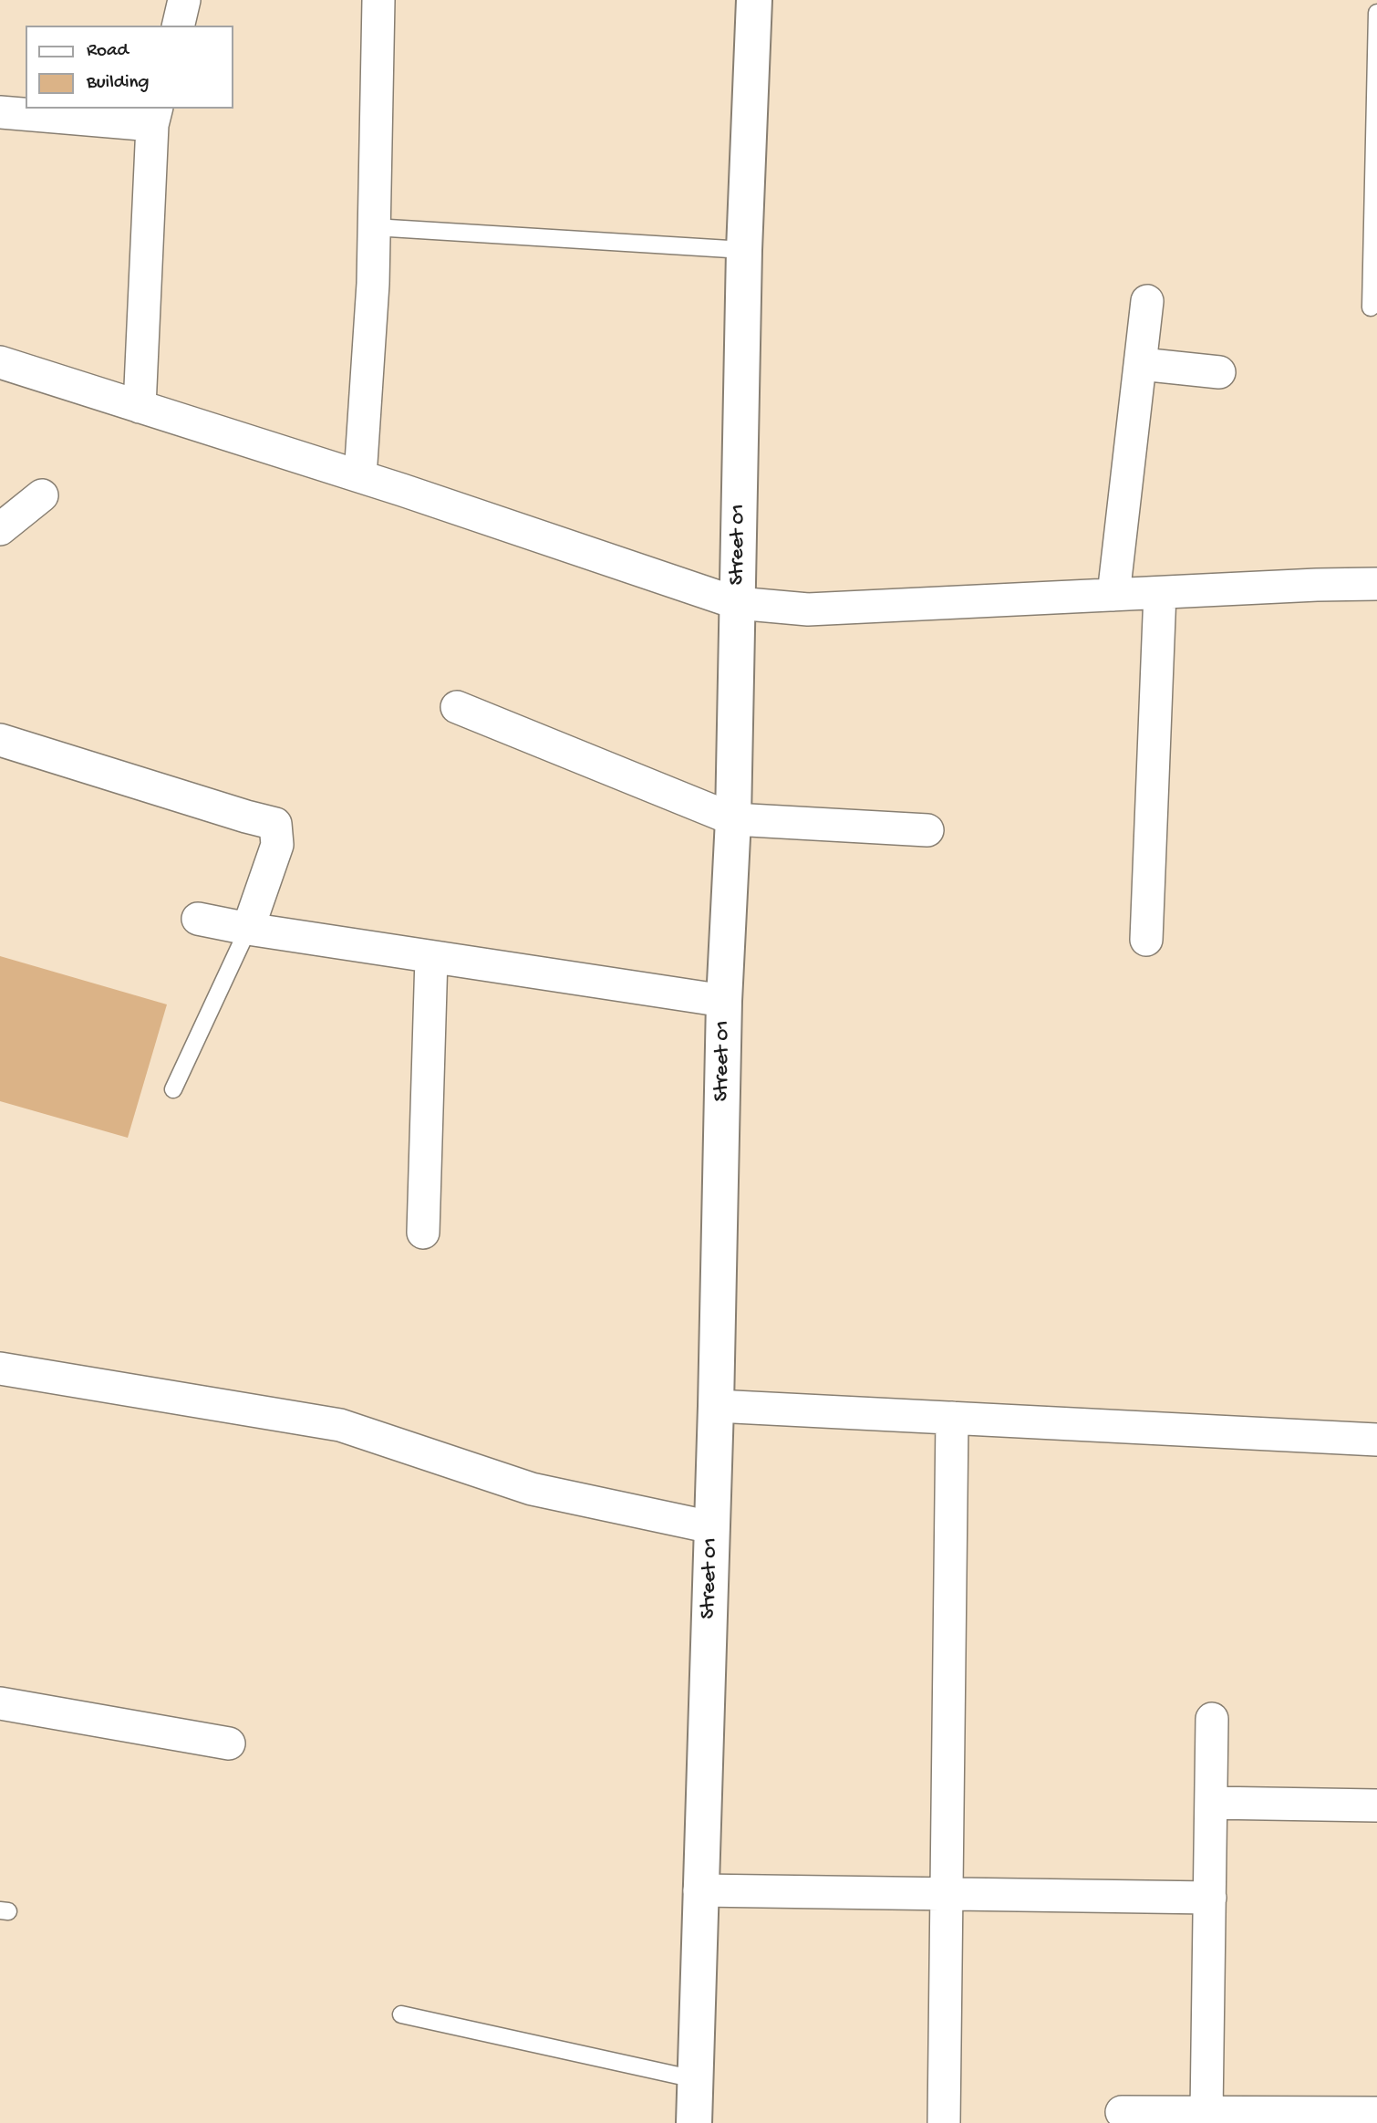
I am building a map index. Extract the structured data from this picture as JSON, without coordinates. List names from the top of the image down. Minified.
{"streets":{"street":["Street 01"]},"legend":["Road","Building"]}
